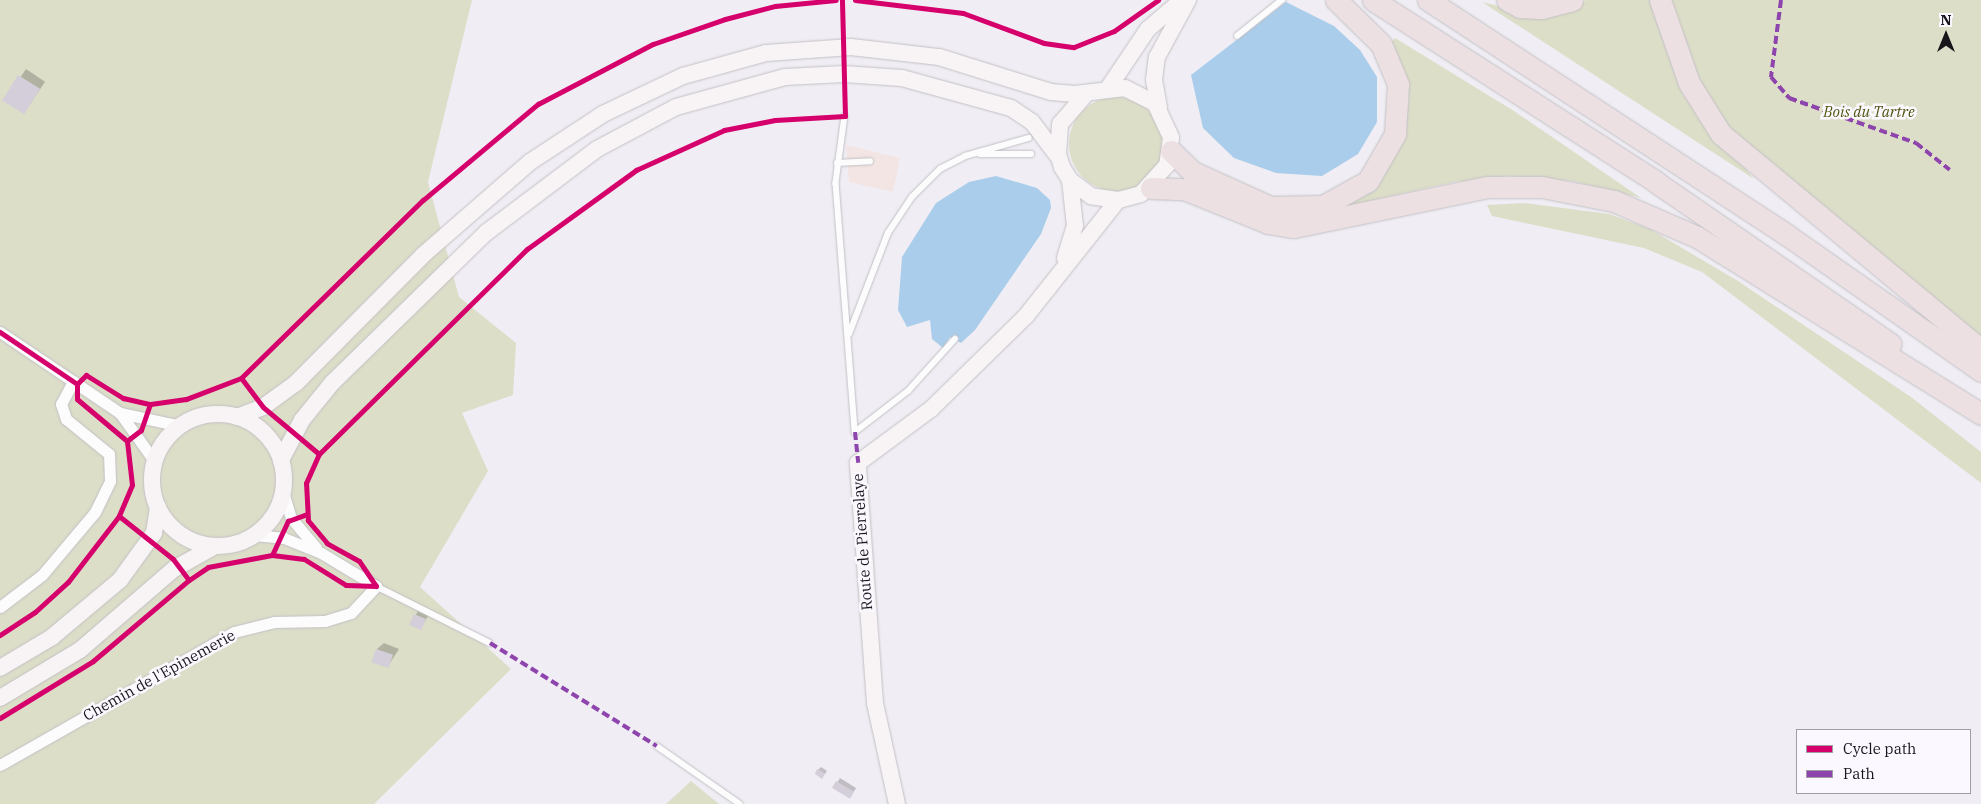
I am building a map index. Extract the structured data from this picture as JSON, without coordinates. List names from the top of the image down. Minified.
{"streets":{"main road":["Route de Pierrelaye"],"street":["Chemin de l'Epinemerie"]},"parks":["Bois du Tartre"],"legend":["Cycle path","Path"],"north":"top"}
